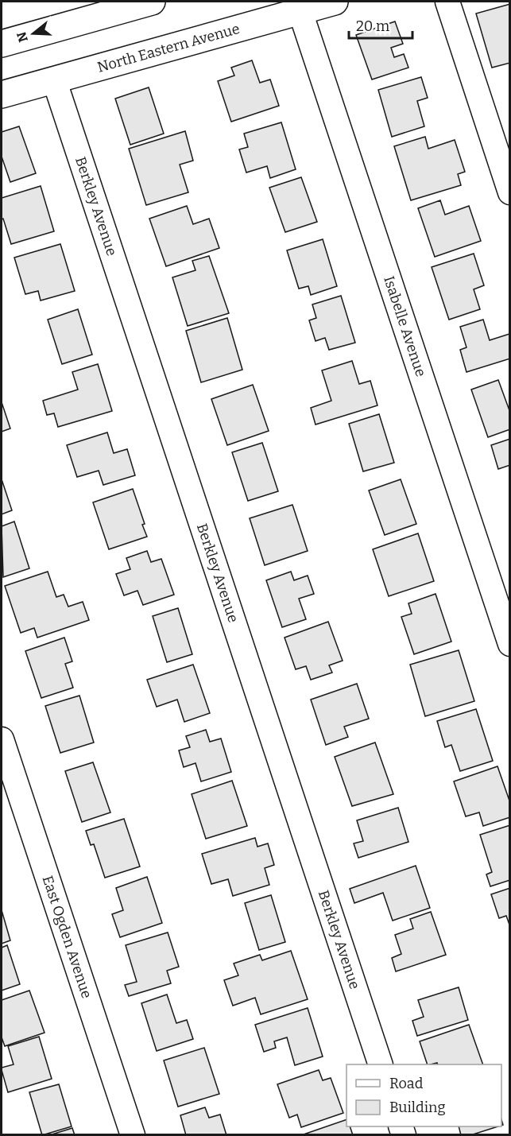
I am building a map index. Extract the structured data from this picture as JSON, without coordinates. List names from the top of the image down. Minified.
{"streets":{"main road":["North Eastern Avenue"],"street":["Berkley Avenue","Isabelle Avenue","East Ogden Avenue"]},"crossings":[["North Eastern Avenue","Berkley Avenue"],["North Eastern Avenue","Isabelle Avenue"]],"legend":["Road","Building"],"scale_bar":"20 m","north":"left"}
